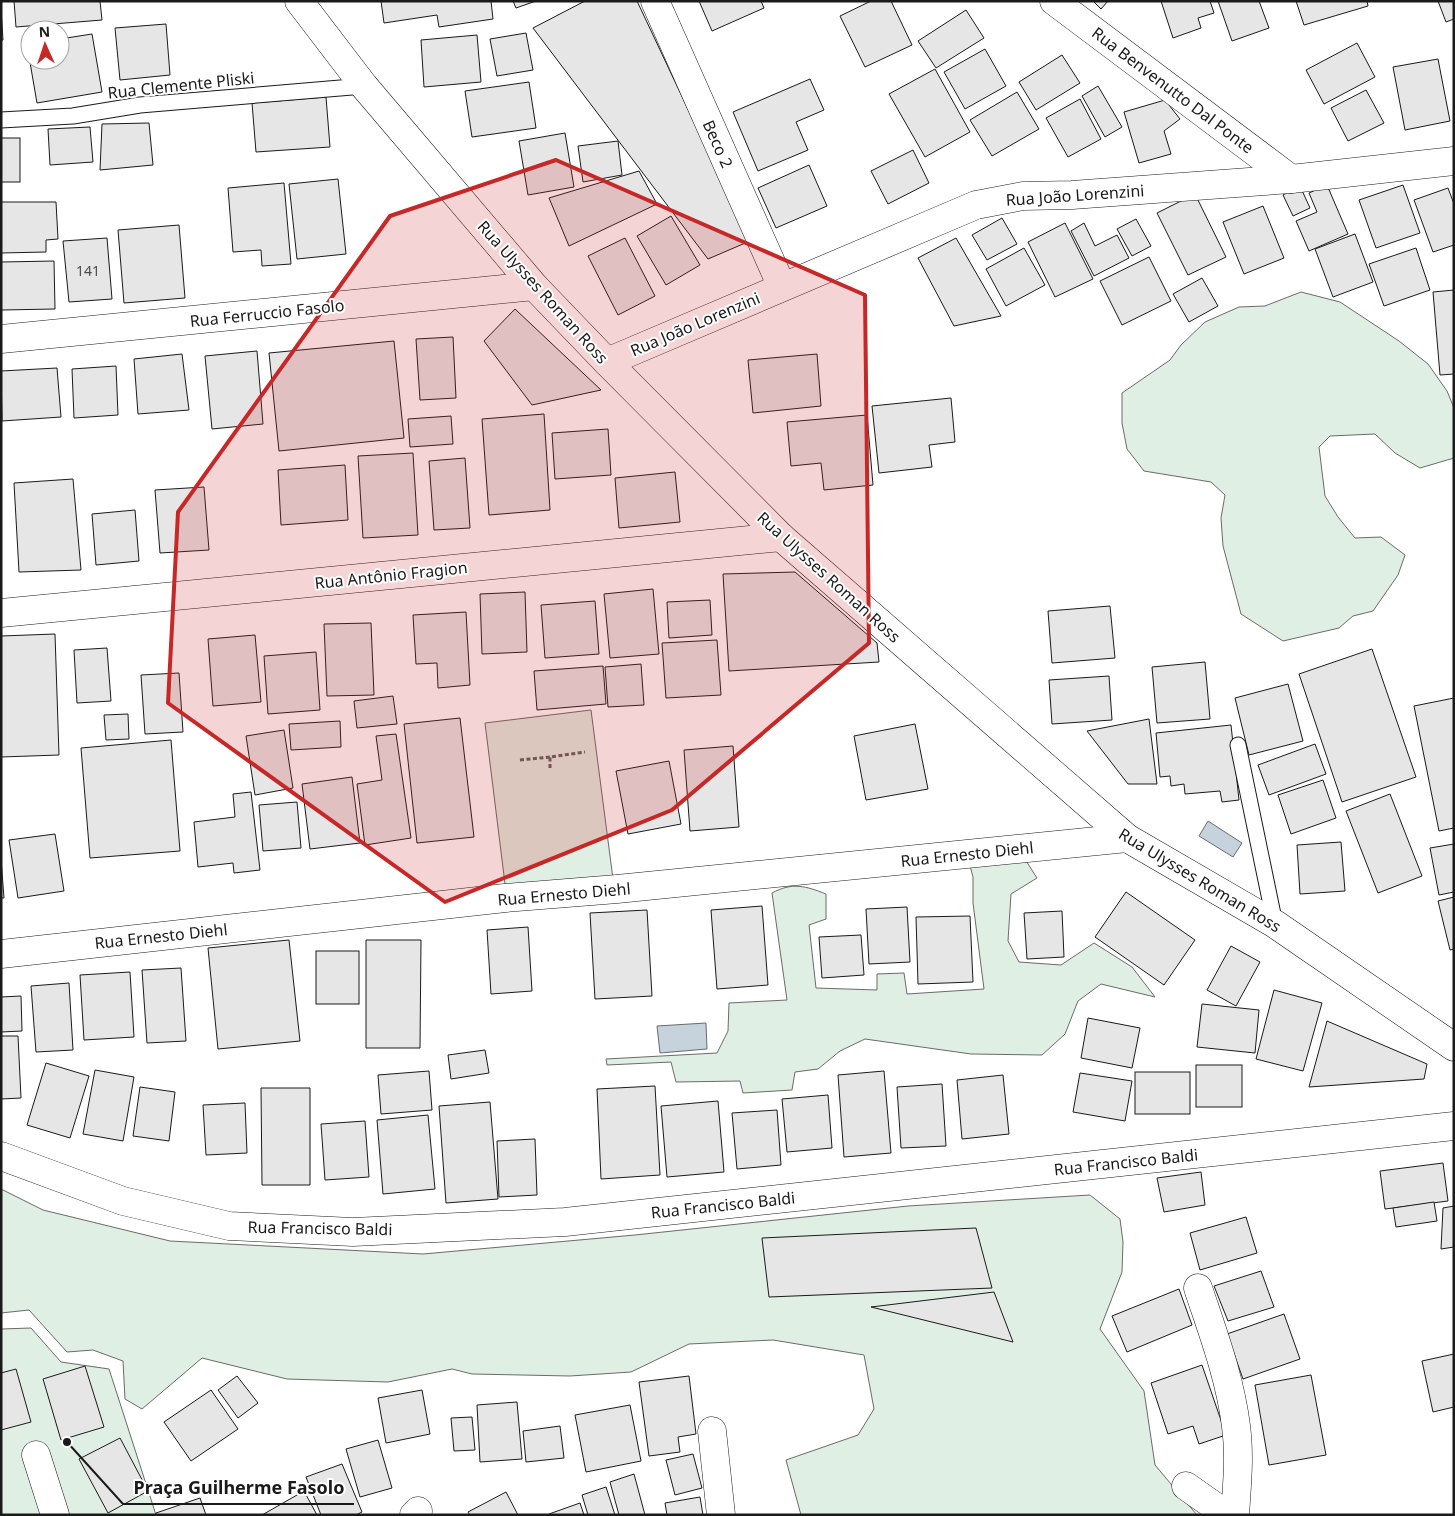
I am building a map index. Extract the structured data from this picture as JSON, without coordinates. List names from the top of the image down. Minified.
{"streets":{"street":["Rua Benvenutto Dal Ponte","Beco 2","Rua João Lorenzini","Rua Ulysses Roman Ross","Rua Ferruccio Fasolo","Rua Antônio Fragion","Rua Ernesto Diehl","Rua Francisco Baldi"],"lane":["Rua Clemente Pliski"]},"crossings":[["Rua Clemente Pliski","Rua Ulysses Roman Ross"],["Rua Benvenutto Dal Ponte","Rua João Lorenzini"],["Beco 2","Rua João Lorenzini"],["Rua João Lorenzini","Rua Ulysses Roman Ross"],["Rua Ulysses Roman Ross","Rua Ferruccio Fasolo"],["Rua Ulysses Roman Ross","Rua Antônio Fragion"],["Rua Ulysses Roman Ross","Rua Ernesto Diehl"]],"places":["Praça Guilherme Fasolo"],"house_numbers":["141"],"north":"top"}
